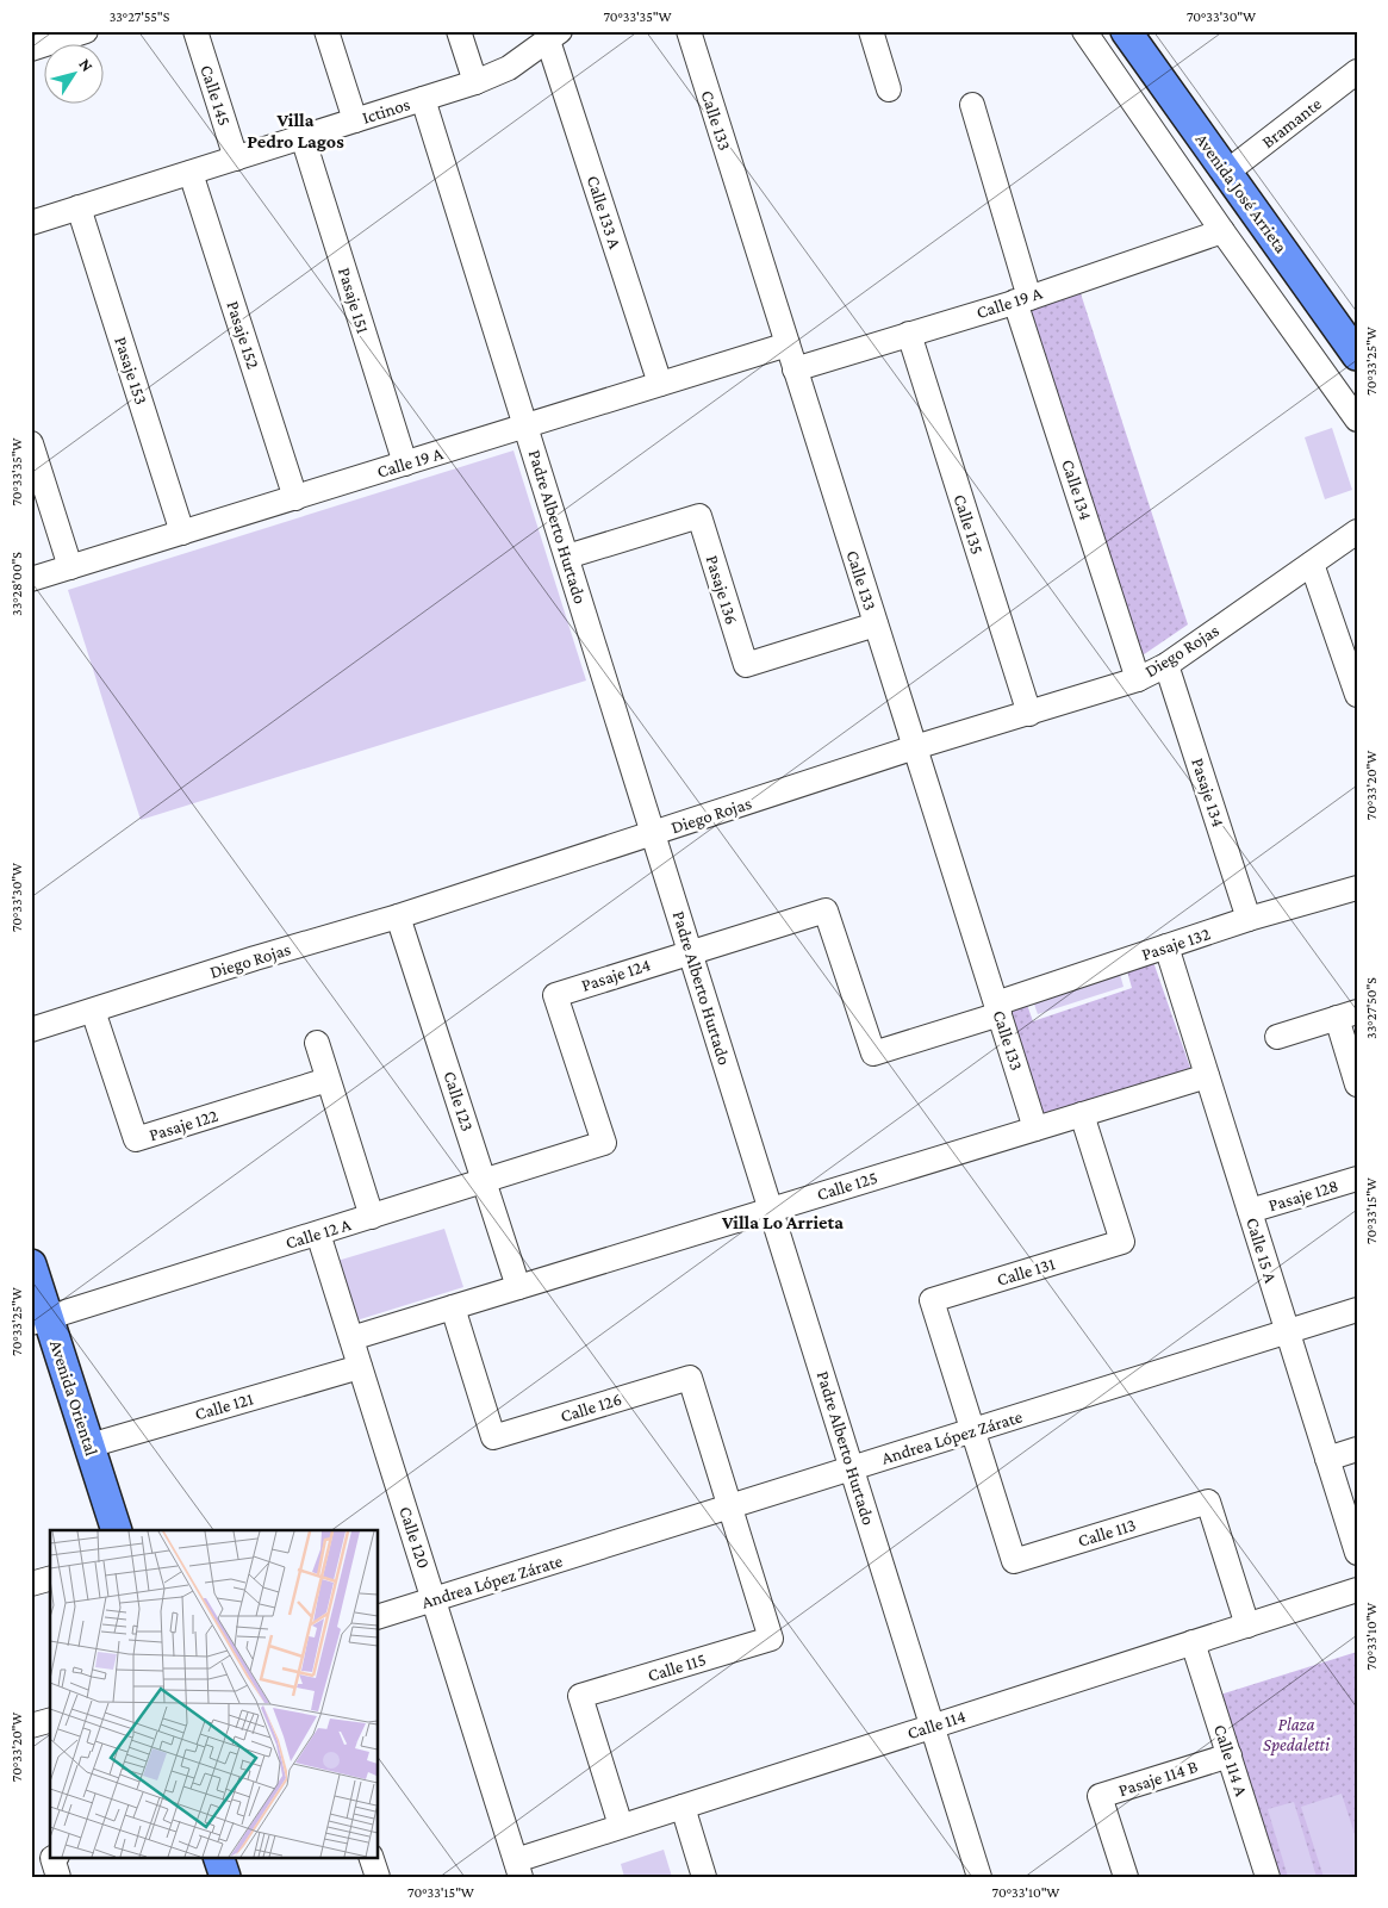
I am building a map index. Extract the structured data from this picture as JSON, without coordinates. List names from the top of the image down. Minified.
{"streets":{"main road":["Avenida José Arrieta","Avenida Oriental"],"street":["Calle 145","Ictinos","Calle 133","Bramante","Calle 133 A","Pasaje 151","Calle 19 A","Pasaje 152","Pasaje 153","Calle 134","Calle 135","Padre Alberto Hurtado","Pasaje 136","Diego Rojas","Pasaje 134","Pasaje 132","Pasaje 124","Calle 123","Pasaje 122","Calle 125","Pasaje 128","Calle 12 A","Calle 15 A","Calle 131","Calle 121","Calle 126","Andrea López Zárate","Calle 113","Calle 120","Calle 115","Calle 114","Calle 114 A","Pasaje 114 B"]},"crossings":[["Calle 145","Ictinos"],["Ictinos","Calle 133 A"],["Ictinos","Pasaje 151"],["Ictinos","Pasaje 152"],["Ictinos","Pasaje 153"],["Ictinos","Padre Alberto Hurtado"],["Calle 133","Calle 19 A"],["Calle 133","Pasaje 136"],["Calle 133","Diego Rojas"],["Calle 133","Pasaje 132"],["Calle 133","Calle 125"],["Bramante","Avenida José Arrieta"],["Calle 133 A","Calle 19 A"],["Pasaje 151","Calle 19 A"],["Calle 19 A","Pasaje 152"],["Calle 19 A","Pasaje 153"],["Calle 19 A","Calle 134"],["Calle 19 A","Calle 135"],["Calle 19 A","Padre Alberto Hurtado"],["Calle 134","Diego Rojas"],["Calle 135","Diego Rojas"],["Padre Alberto Hurtado","Pasaje 136"],["Padre Alberto Hurtado","Diego Rojas"],["Padre Alberto Hurtado","Pasaje 124"],["Padre Alberto Hurtado","Calle 125"],["Padre Alberto Hurtado","Andrea López Zárate"],["Padre Alberto Hurtado","Calle 114"],["Diego Rojas","Pasaje 134"],["Diego Rojas","Calle 123"],["Diego Rojas","Pasaje 122"],["Pasaje 134","Pasaje 132"],["Pasaje 132","Pasaje 124"],["Pasaje 132","Calle 15 A"],["Pasaje 124","Calle 12 A"],["Calle 123","Calle 125"],["Calle 123","Calle 12 A"],["Calle 125","Calle 15 A"],["Calle 125","Calle 131"],["Calle 125","Calle 126"],["Calle 125","Calle 120"],["Pasaje 128","Calle 15 A"],["Calle 12 A","Avenida Oriental"],["Calle 12 A","Calle 120"],["Calle 15 A","Andrea López Zárate"],["Calle 131","Andrea López Zárate"],["Calle 131","Calle 113"],["Avenida Oriental","Calle 121"],["Calle 121","Calle 120"],["Calle 126","Andrea López Zárate"],["Calle 126","Calle 115"],["Andrea López Zárate","Calle 113"],["Andrea López Zárate","Calle 120"],["Andrea López Zárate","Calle 115"],["Calle 113","Calle 114"],["Calle 120","Calle 114"],["Calle 115","Calle 114"],["Calle 114","Calle 114 A"],["Calle 114 A","Pasaje 114 B"]],"districts":["Villa Pedro Lagos","Villa Lo Arrieta"],"parks":["Plaza Spedaletti"],"north":"top right","coordinates":["33°27'55\"S","70°33'35\"W","70°33'30\"W","70°33'25\"W","33°28'00\"S","70°33'20\"W","33°27'50\"S","70°33'15\"W","70°33'10\"W"]}
